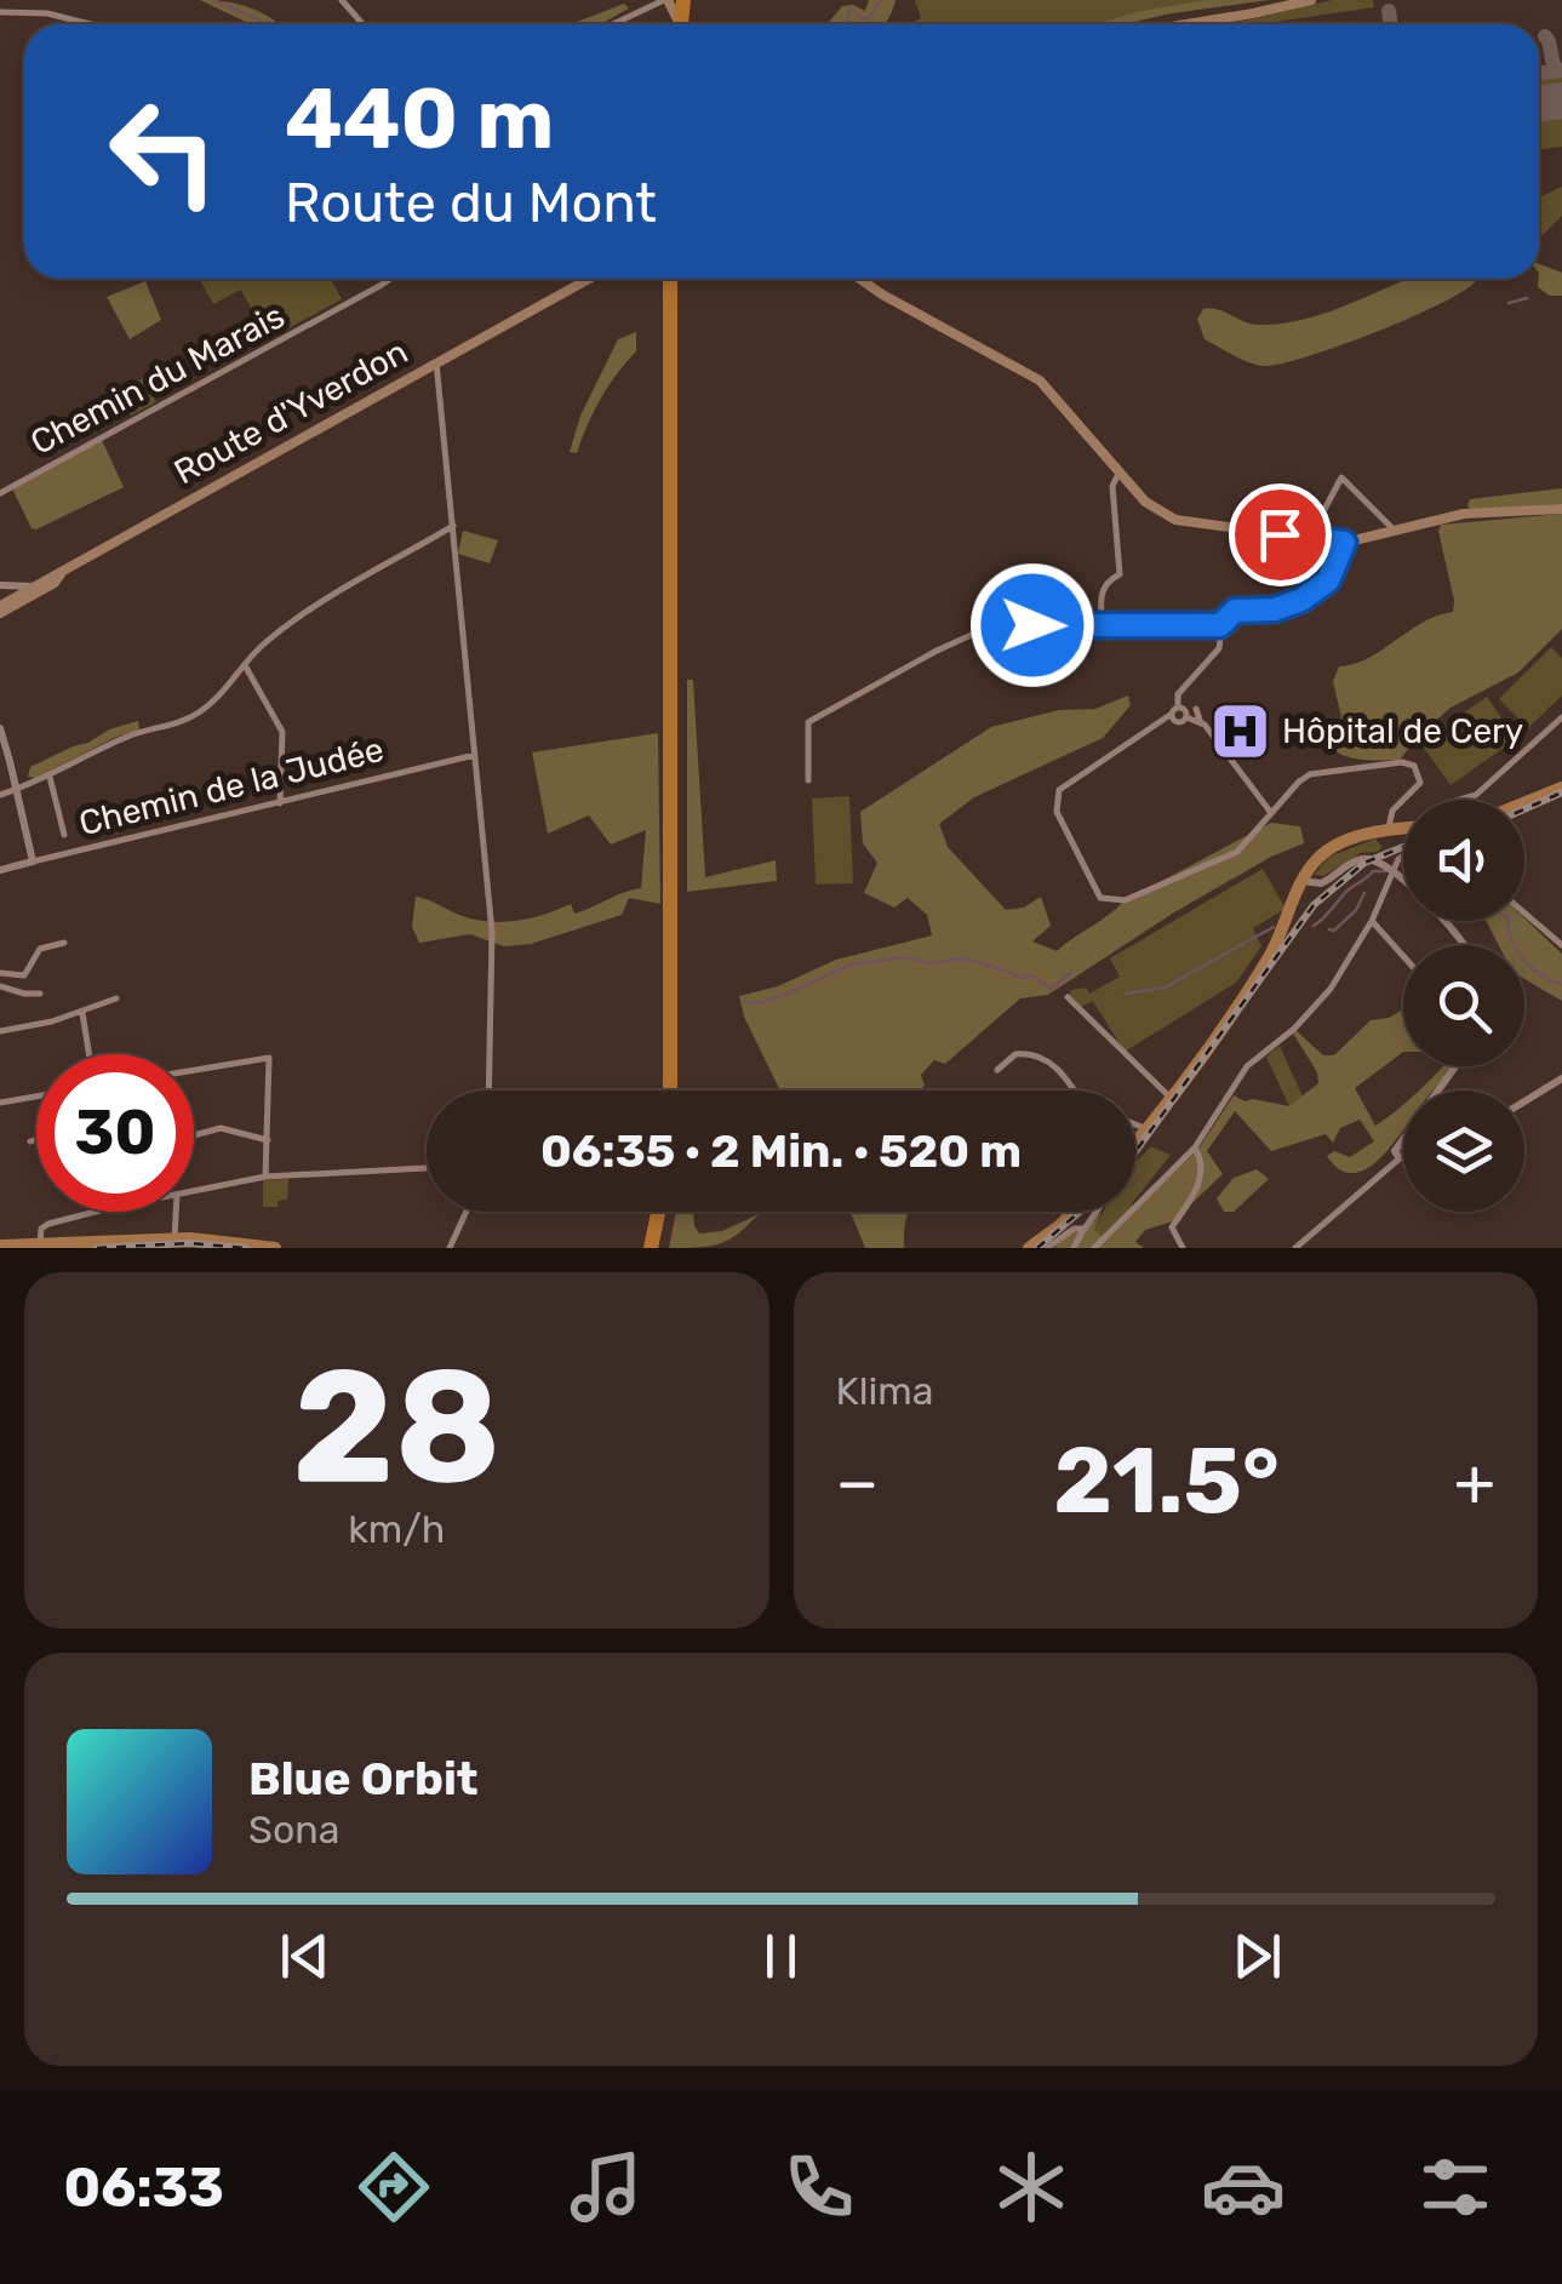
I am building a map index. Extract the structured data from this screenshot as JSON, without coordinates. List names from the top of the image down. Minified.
{"streets":{"main road":["Route d'Yverdon"],"street":["Chemin du Marais","Chemin de la Judée"]},"places":{"hospital":["Hôpital de Cery"]},"page":{"turn":["440 m","Route du Mont"],"limit":"30","trip":"06:35 · 2 Min. · 520 m","tile":[["28","km/h"],"Klima"],"heat":["−","21.5°","+"],"song":["Blue Orbit","Sona"],"tabs":"06:33"}}
